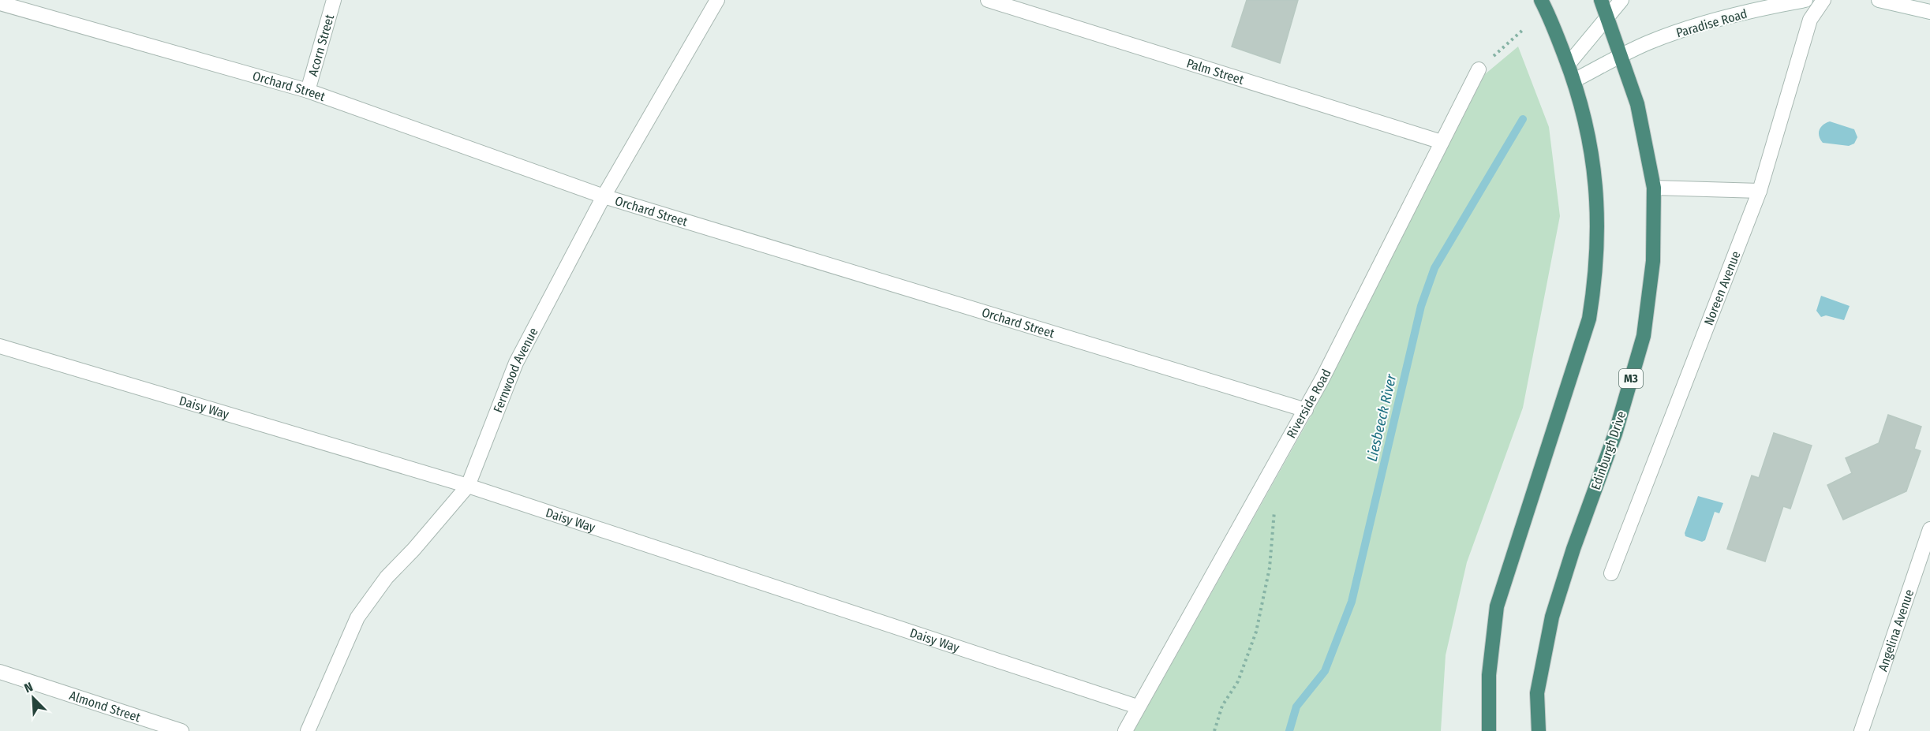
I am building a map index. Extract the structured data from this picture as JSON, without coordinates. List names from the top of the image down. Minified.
{"streets":{"highway":["M3","Edinburgh Drive"],"street":["Paradise Road","Acorn Street","Palm Street","Orchard Street","Noreen Avenue","Fernwood Avenue","Riverside Road","Daisy Way","Angelina Avenue","Almond Street"]},"crossings":[["Paradise Road","M3"],["Paradise Road","Edinburgh Drive"],["Acorn Street","Orchard Street"],["Palm Street","Riverside Road"],["Orchard Street","Fernwood Avenue"],["Orchard Street","Riverside Road"],["Fernwood Avenue","Daisy Way"],["M3","Edinburgh Drive"],["Riverside Road","Daisy Way"]],"water":["Liesbeeck River"],"north":"top left"}
